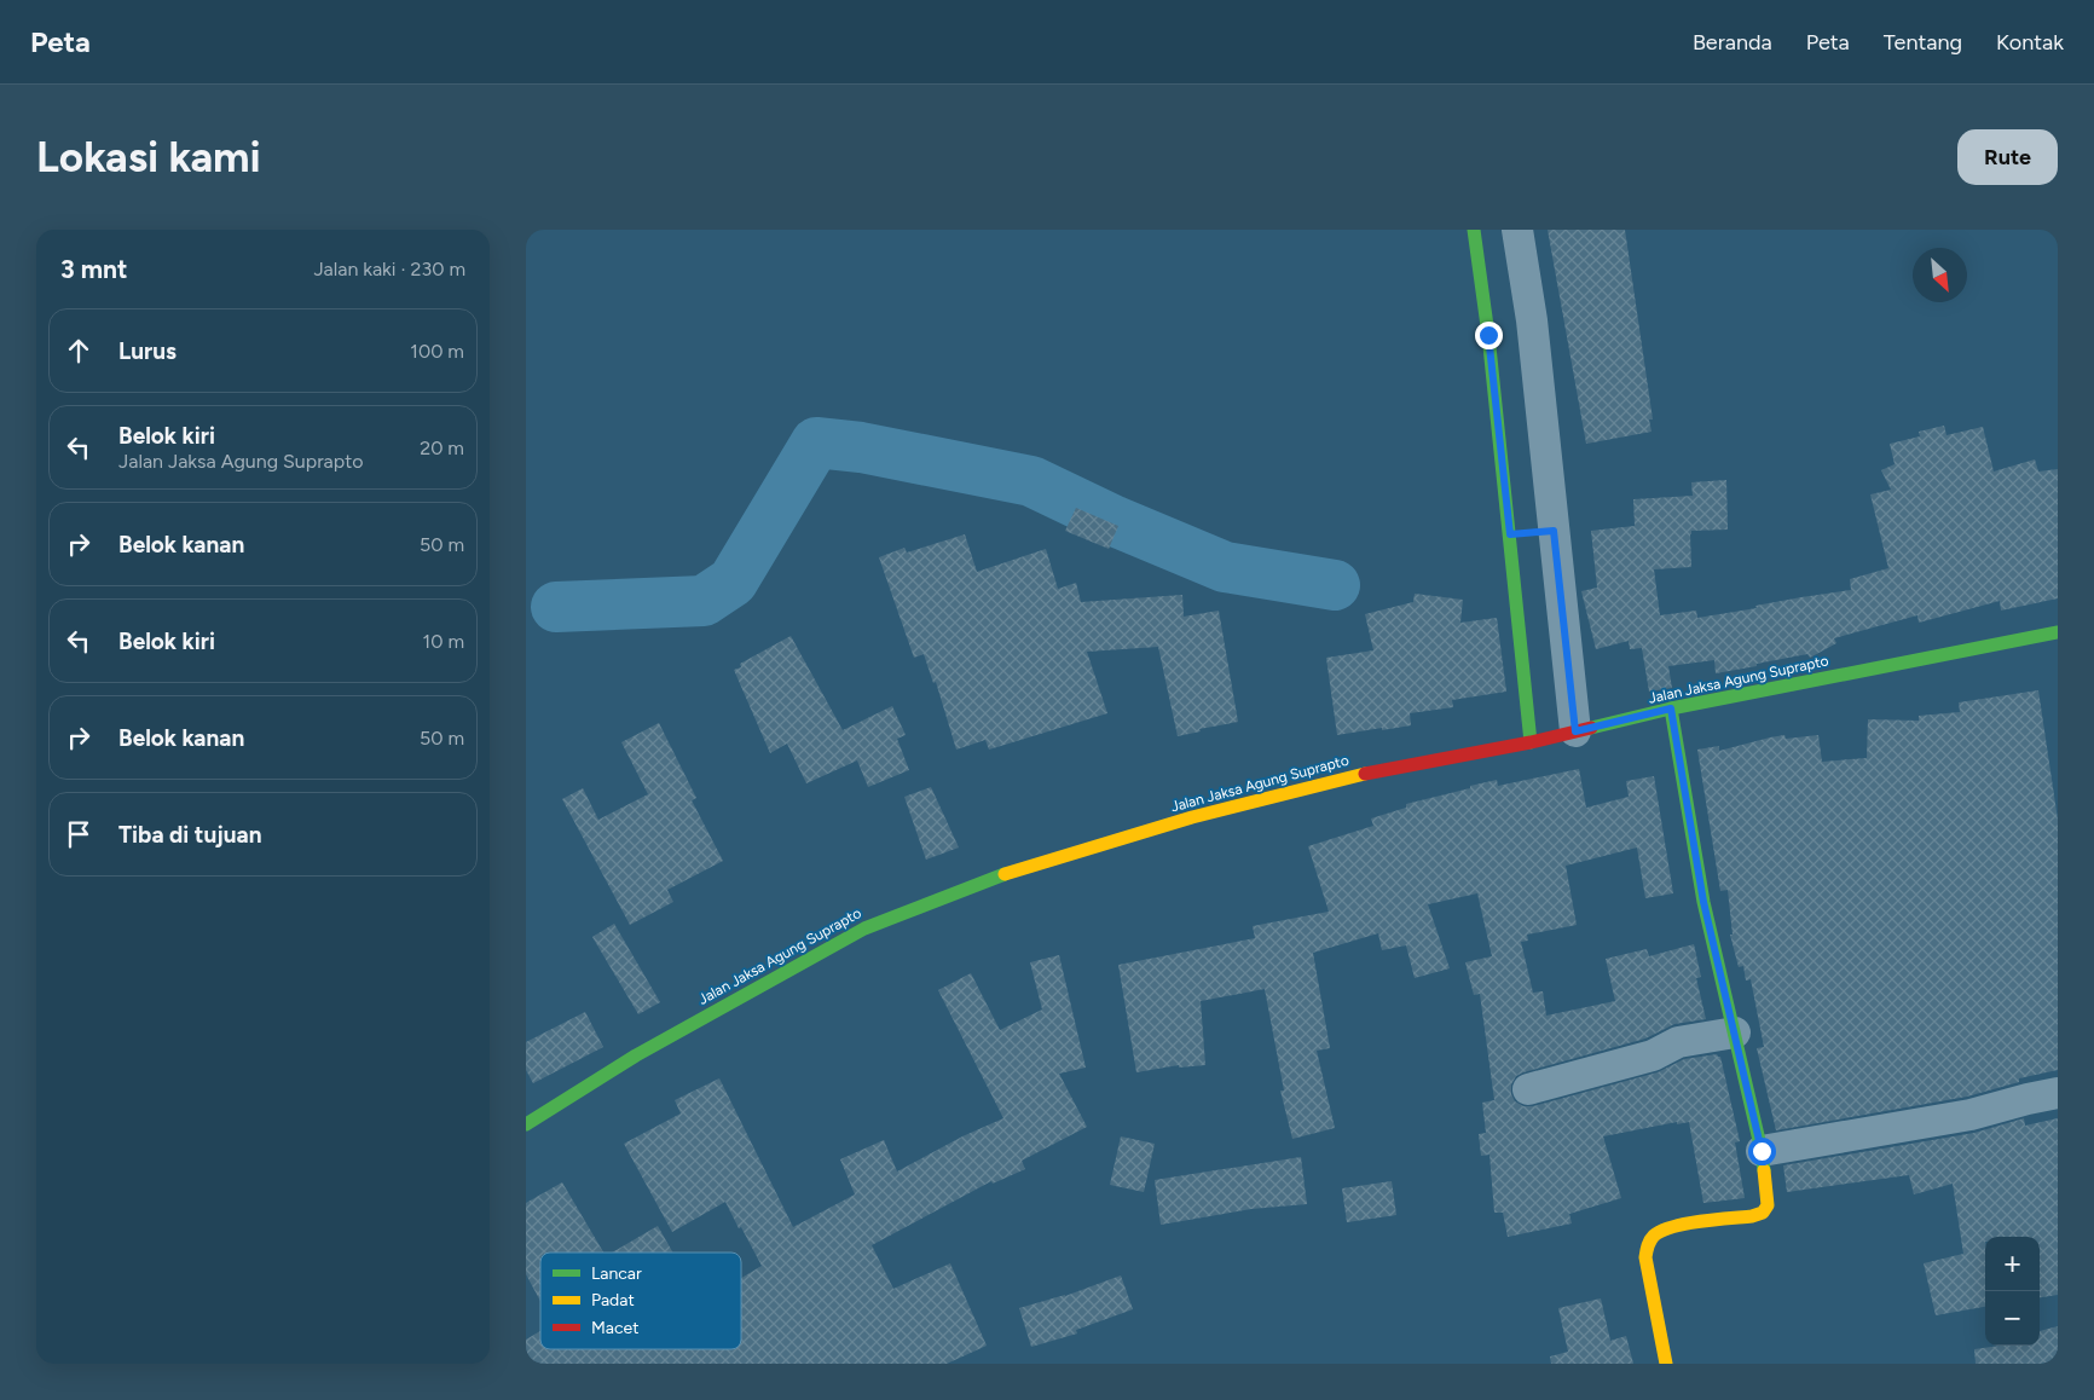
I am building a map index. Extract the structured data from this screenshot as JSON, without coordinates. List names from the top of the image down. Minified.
{"streets":{"main road":["Jalan Jaksa Agung Suprapto"]},"legend":["Lancar","Padat","Macet"],"north":"bottom right","page":{"header":"Peta","nav":["Beranda","Peta","Tentang","Kontak"],"buttons":"Rute","title":"Lokasi kami","heading":["3 mnt","Jalan kaki · 230 m"],"list":[["Lurus","100 m"],["Belok kiri","Jalan Jaksa Agung Suprapto","20 m"],["Belok kanan","50 m"],["Belok kiri","10 m"],["Belok kanan","50 m"],"Tiba di tujuan"],"map_buttons":["+","−"]}}
